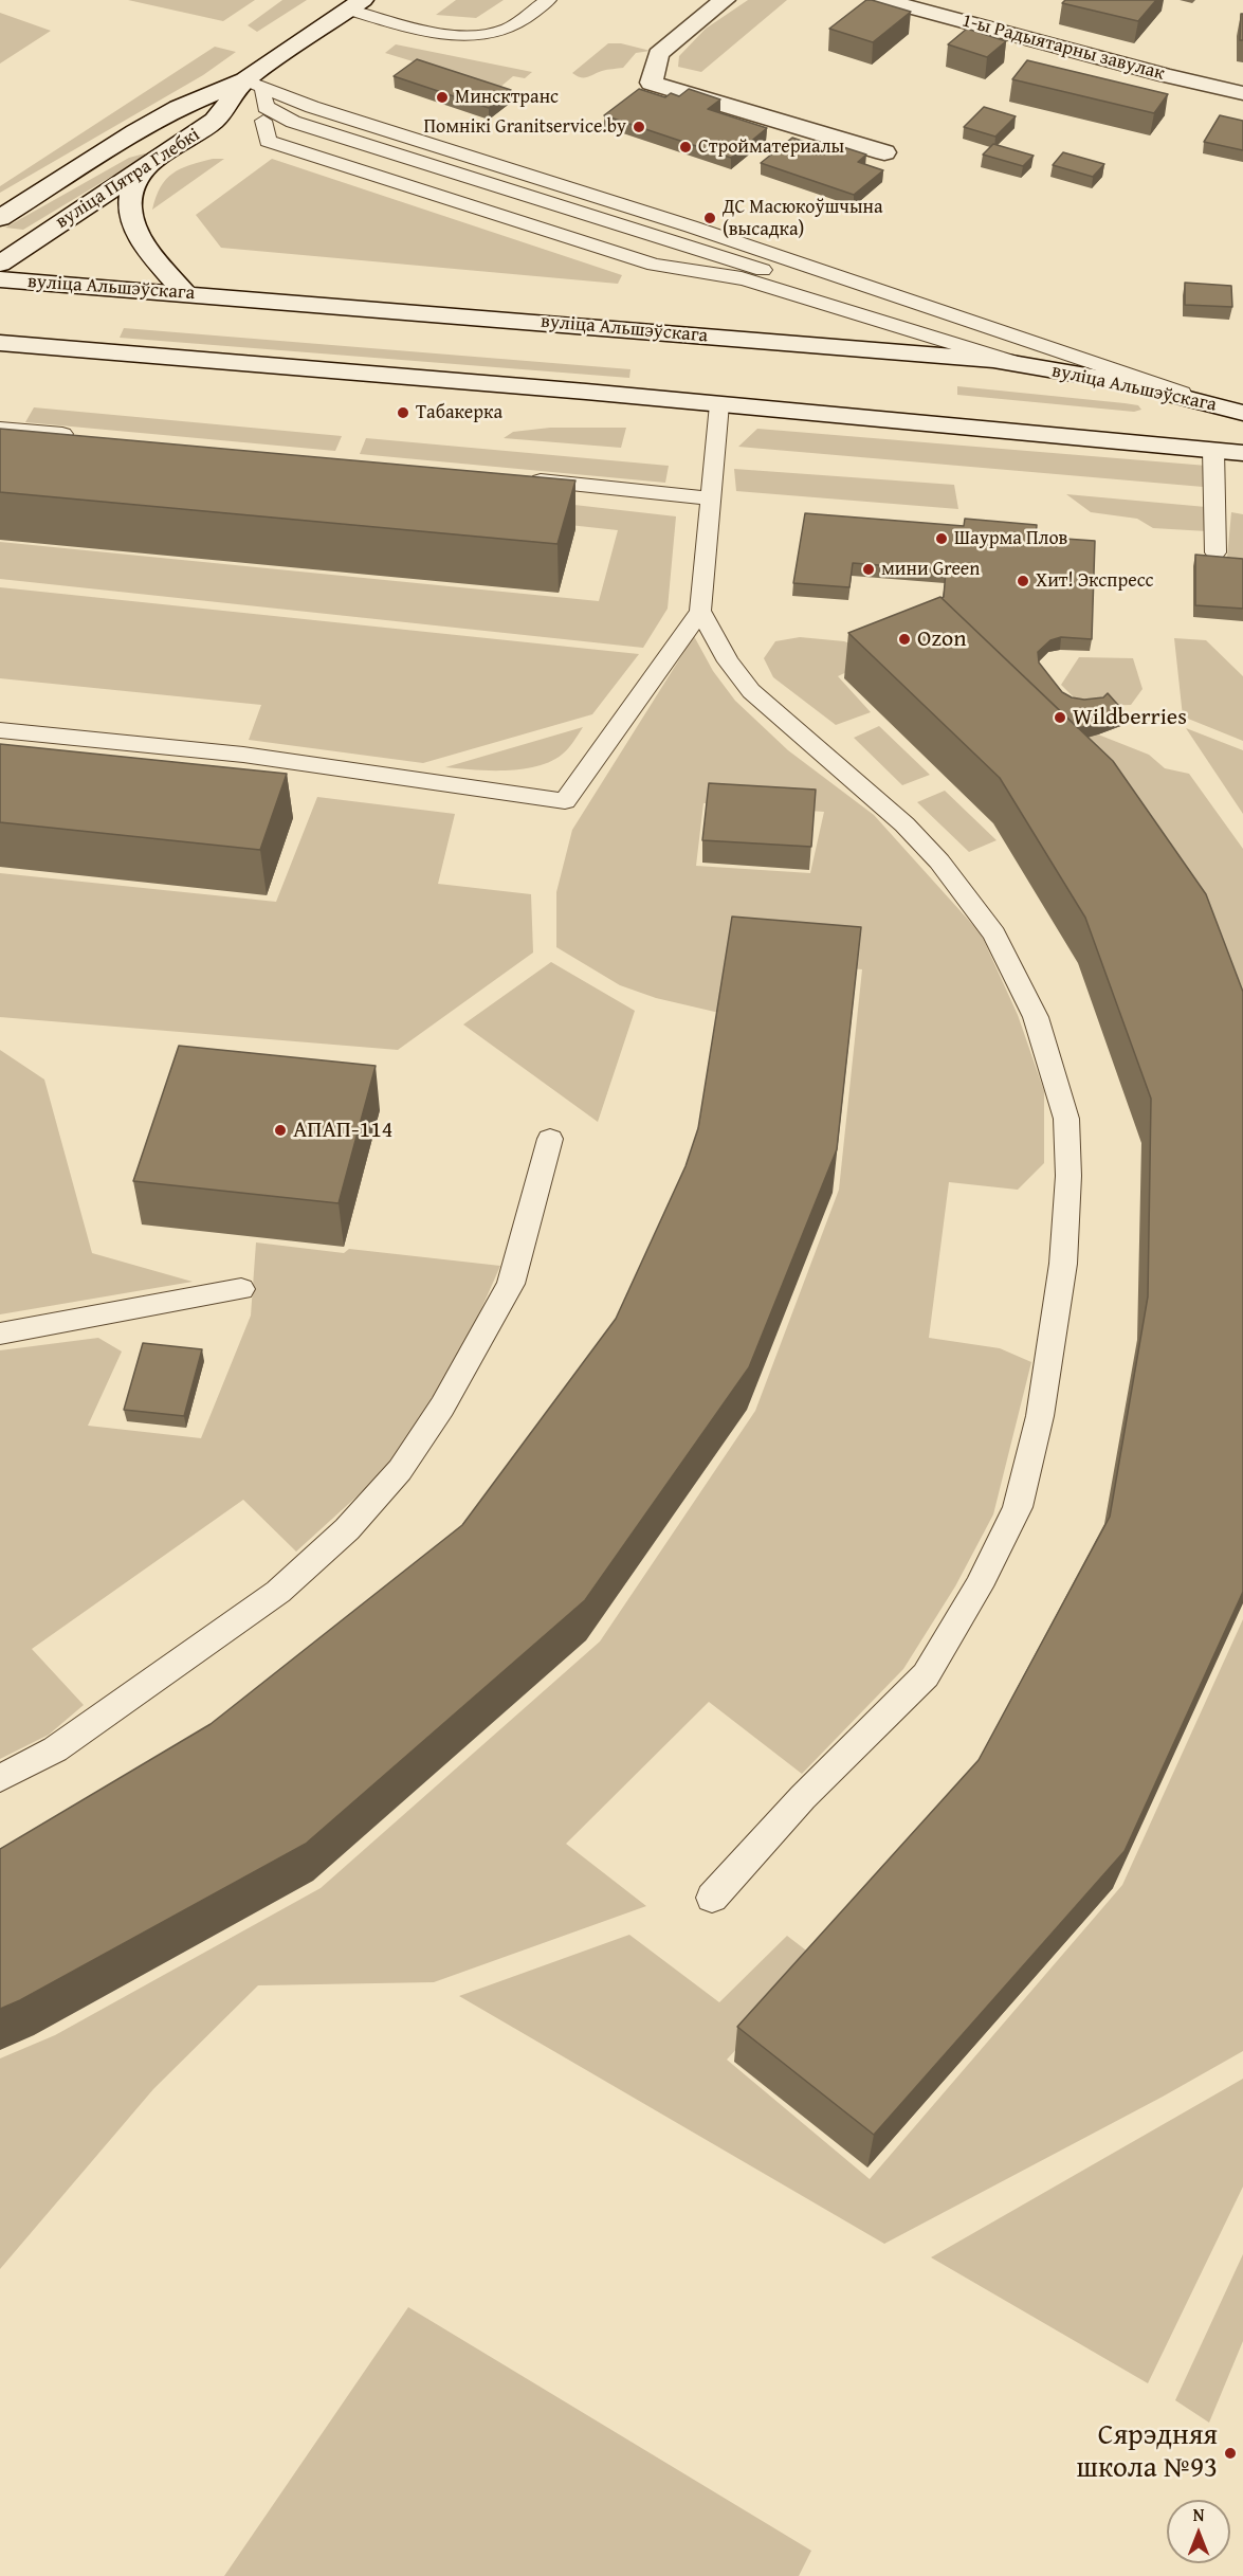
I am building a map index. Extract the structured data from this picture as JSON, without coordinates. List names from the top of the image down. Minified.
{"streets":{"main road":["1-ы Радыятарны завулак","вуліца Пятра Глебкі","вуліца Альшэўскага"]},"places":["Минсктранс","Помнікі Granitservice.by","Стройматериалы","ДС Масюкоўшчына (высадка)","Табакерка","Шаурма Плов","мини Green","Хит! Экспресс","Ozon","Wildberries","АПАП-114","Сярэдняя школа №93"],"north":"top"}
